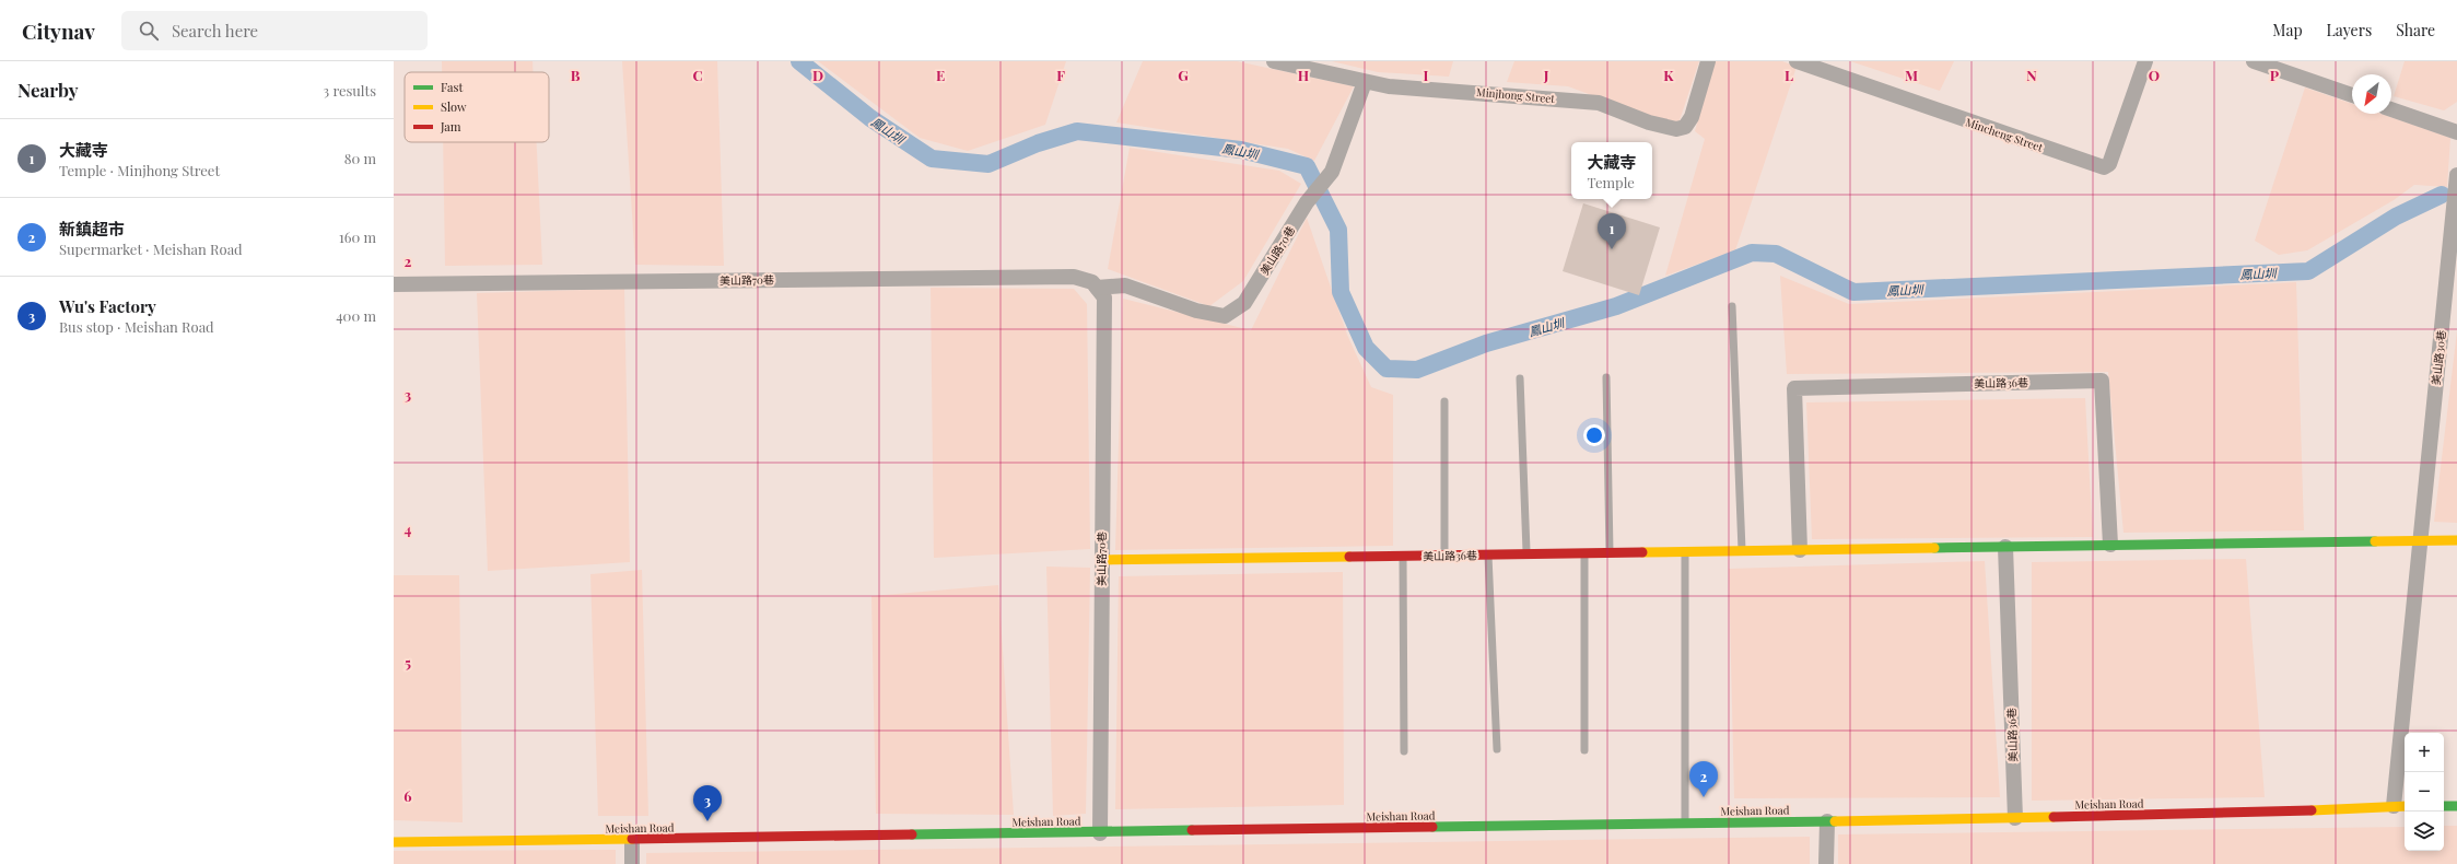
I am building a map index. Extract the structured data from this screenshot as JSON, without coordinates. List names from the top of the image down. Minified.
{"streets":{"street":["Minjhong Street","Mincheng Street","美山路70巷","美山路30巷","美山路36巷","Meishan Road"]},"crossings":[["Minjhong Street","美山路70巷"],["美山路70巷","美山路36巷"],["美山路70巷","Meishan Road"],["美山路30巷","Meishan Road"],["美山路36巷","Meishan Road"]],"water":["鳳山圳"],"legend":["Fast","Slow","Jam"],"north":"bottom left","page":{"header":"Citynav","search":"Search here","nav":["Map","Layers","Share"],"heading":["Nearby","3 results"],"list":[{"mark":"1","name":"大藏寺","note":"Temple · Minjhong Street","value":"80 m"},{"mark":"2","name":"新鎮超市","note":"Supermarket · Meishan Road","value":"160 m"},{"mark":"3","name":"Wu's Factory","note":"Bus stop · Meishan Road","value":"400 m"}],"popup":["大藏寺","Temple"],"pins":["1","2","3"],"map_buttons":["+","−"]},"grid":{"columns":["B","C","D","E","F","G","H","I","J","K","L","M","N","O","P"],"rows":["2","3","4","5","6"]}}
